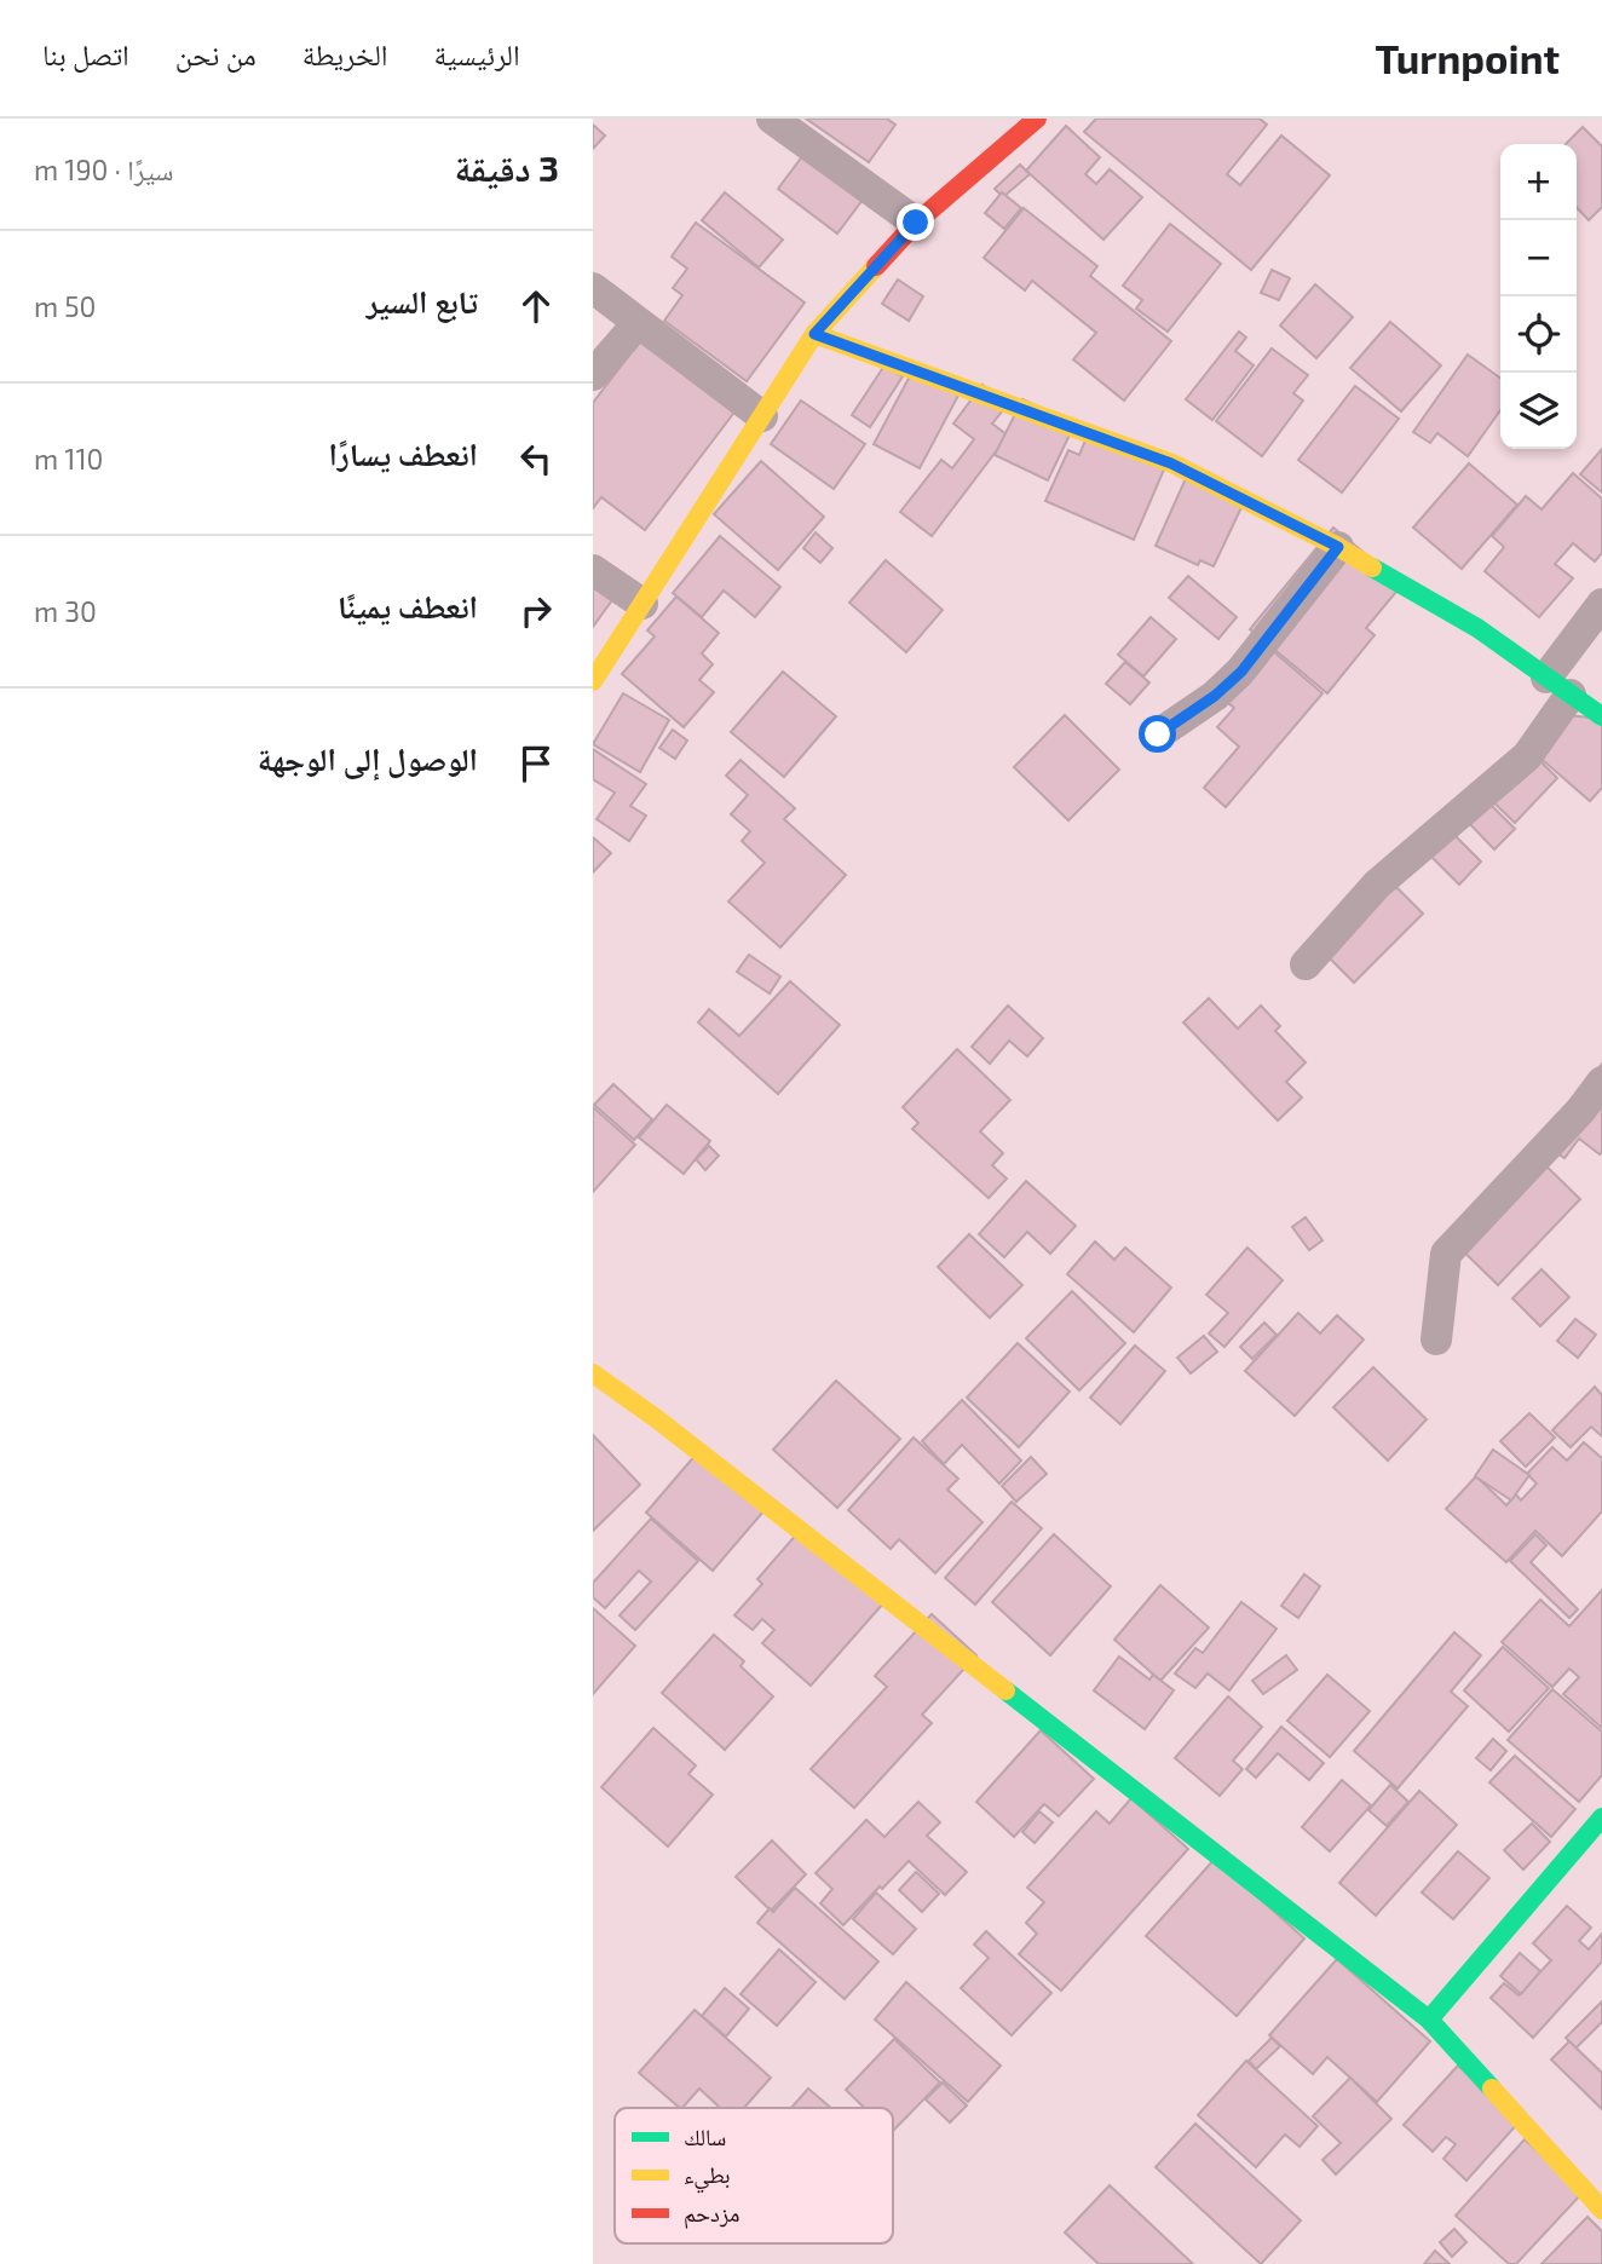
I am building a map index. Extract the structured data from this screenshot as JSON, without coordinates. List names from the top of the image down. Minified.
{"legend":["سالك","بطيء","مزدحم"],"page":{"header":"Turnpoint","nav":["الرئيسية","الخريطة","من نحن","اتصل بنا"],"heading":["3 دقيقة","سيرًا · 190 m"],"map_buttons":["+","−"],"list":[["تابع السير","50 m"],["انعطف يسارًا","110 m"],["انعطف يمينًا","30 m"],"الوصول إلى الوجهة"]}}
